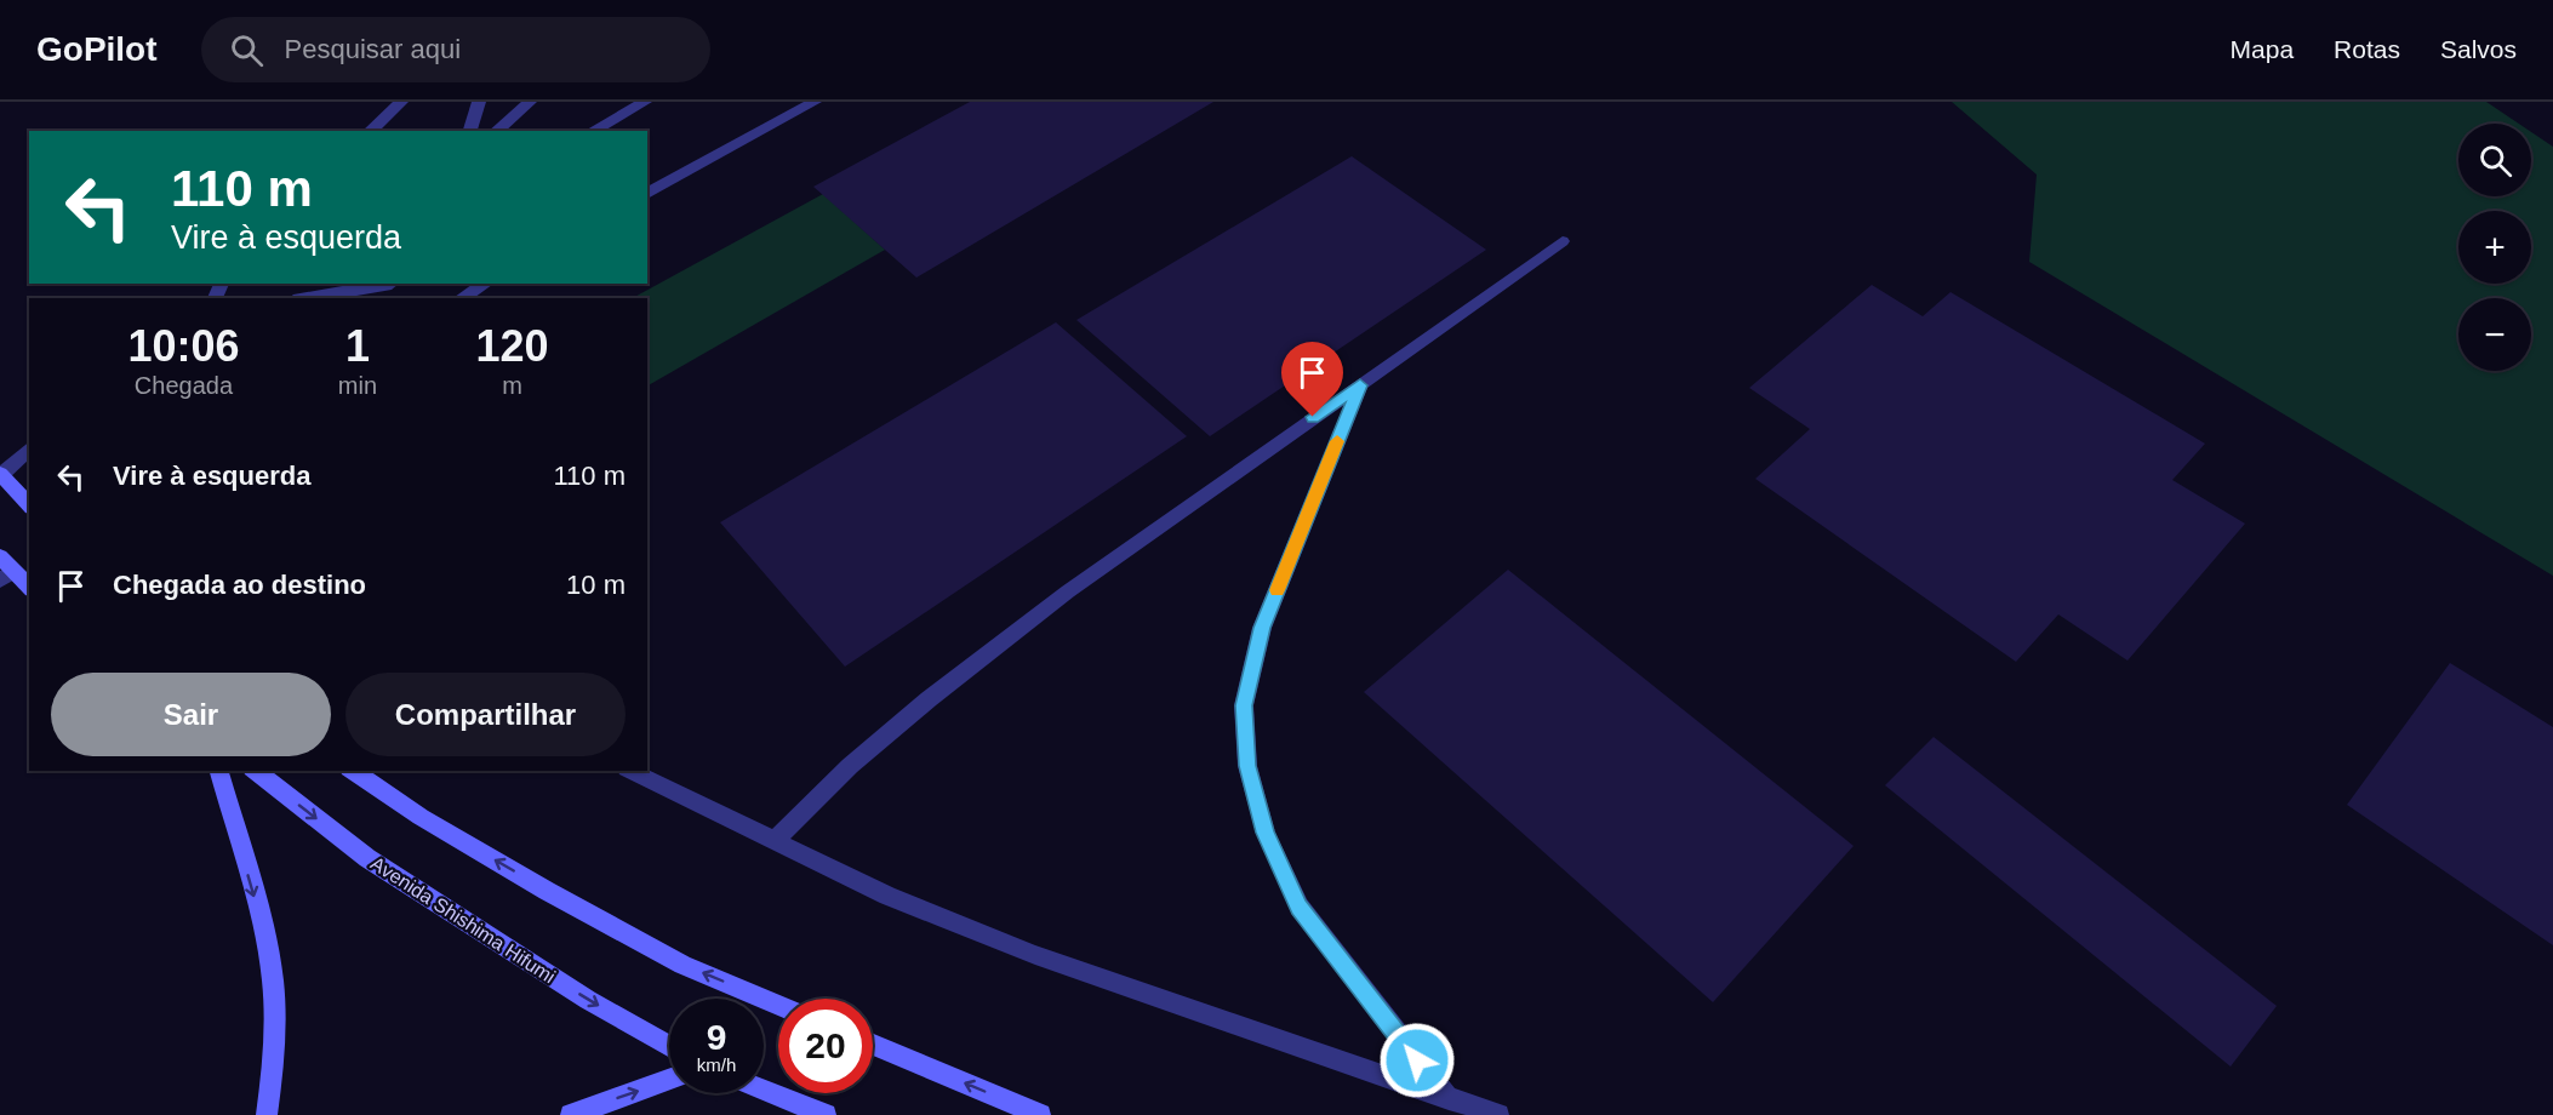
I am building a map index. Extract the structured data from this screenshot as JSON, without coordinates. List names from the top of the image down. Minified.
{"streets":{"street":["Avenida Shishima Hifumi"]},"page":{"header":"GoPilot","search":"Pesquisar aqui","nav":["Mapa","Rotas","Salvos"],"map_buttons":["+","−"],"turn":["110 m","Vire à esquerda"],"eta":["10:06","Chegada","1","min","120","m"],"list":[{"name":"Vire à esquerda","value":"110 m"},{"name":"Chegada ao destino","value":"10 m"}],"buttons":["Sair","Compartilhar"],"speed":"9 km/h","limit":"20"}}
